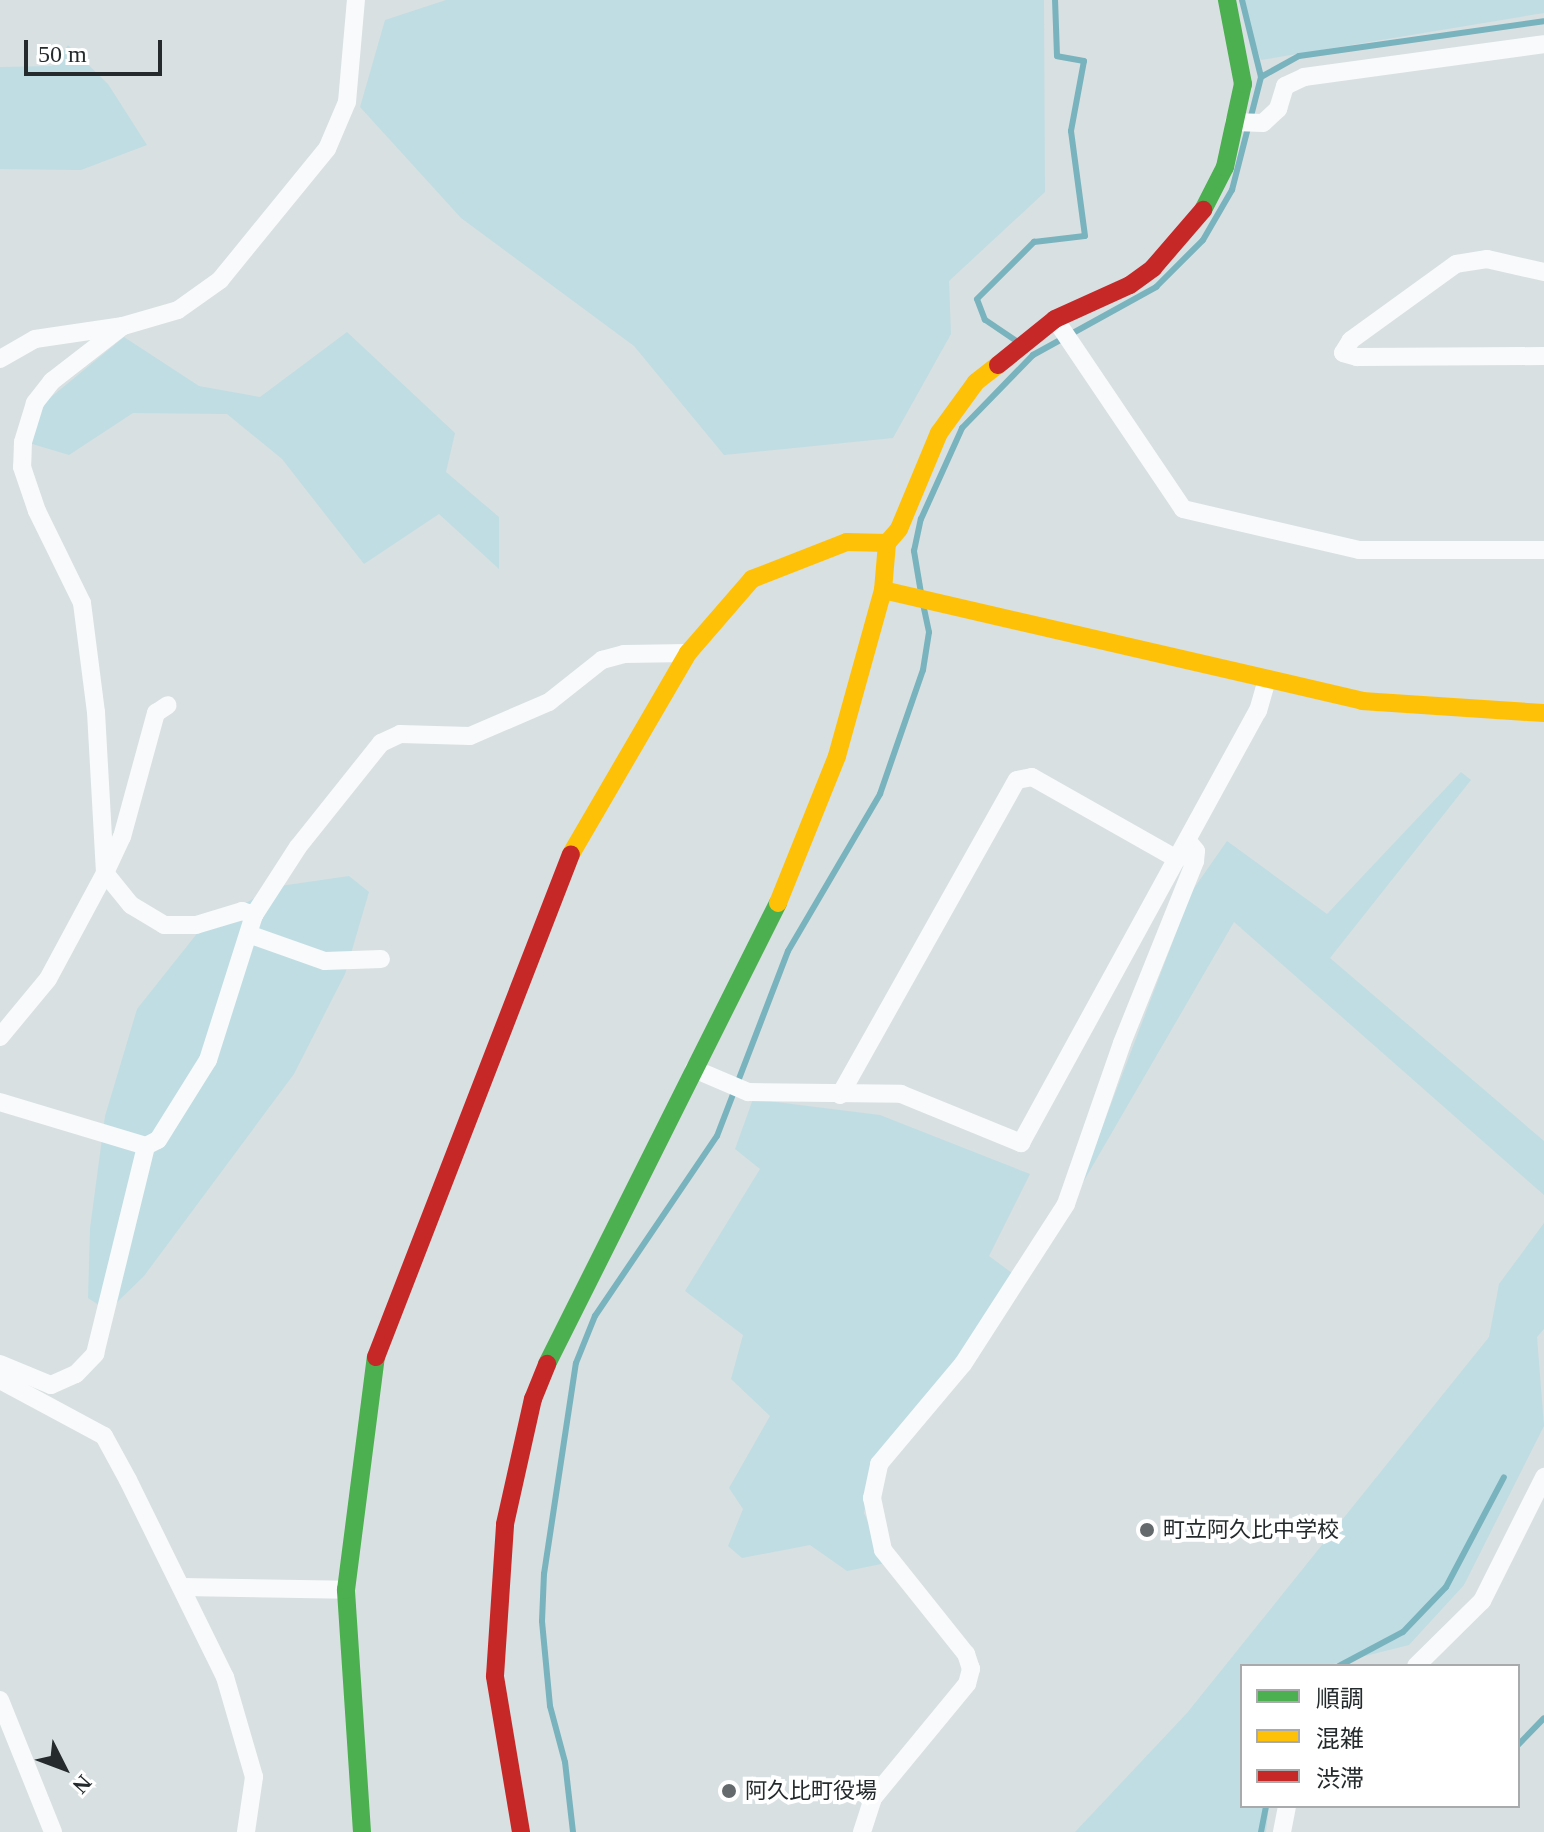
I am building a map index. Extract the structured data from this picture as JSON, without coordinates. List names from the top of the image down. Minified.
{"places":["町立阿久比中学校","阿久比町役場"],"legend":["順調","混雑","渋滞"],"scale_bar":"50 m","north":"bottom right"}
